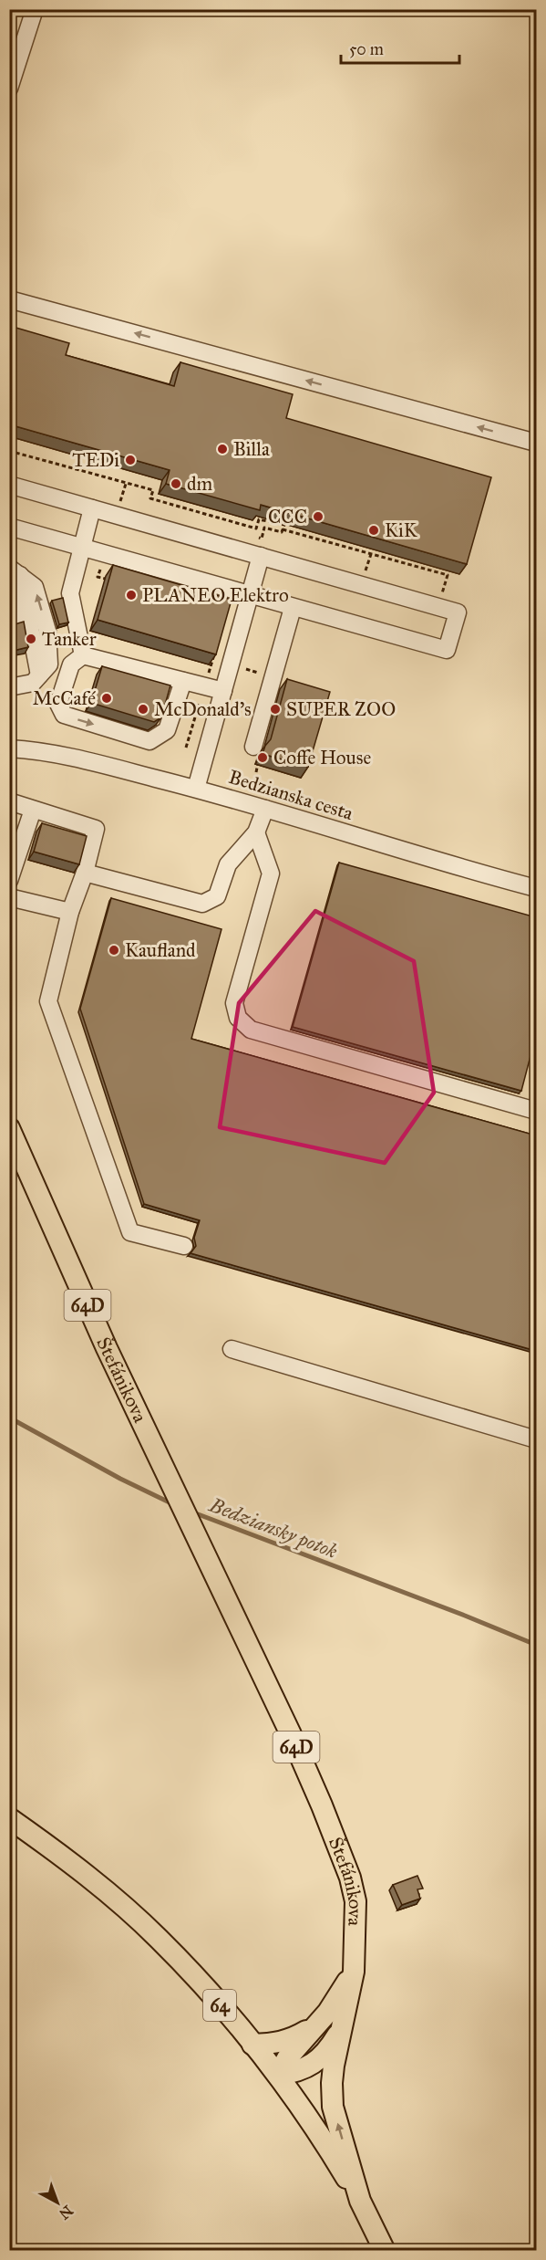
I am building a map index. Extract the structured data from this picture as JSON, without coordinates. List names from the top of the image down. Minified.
{"streets":{"main road":["64D","Štefánikova","64"],"street":["Bedzianska cesta"]},"crossings":[["64D","Štefánikova"],["64D","64"],["Štefánikova","64"]],"water":["Bedziansky potok"],"places":["Billa","TEDi","dm","CCC","KiK","PLANEO Elektro","Tanker","McCafé","McDonald's","SUPER ZOO","Coffe House","Kaufland"],"scale_bar":"50 m","north":"bottom right"}
